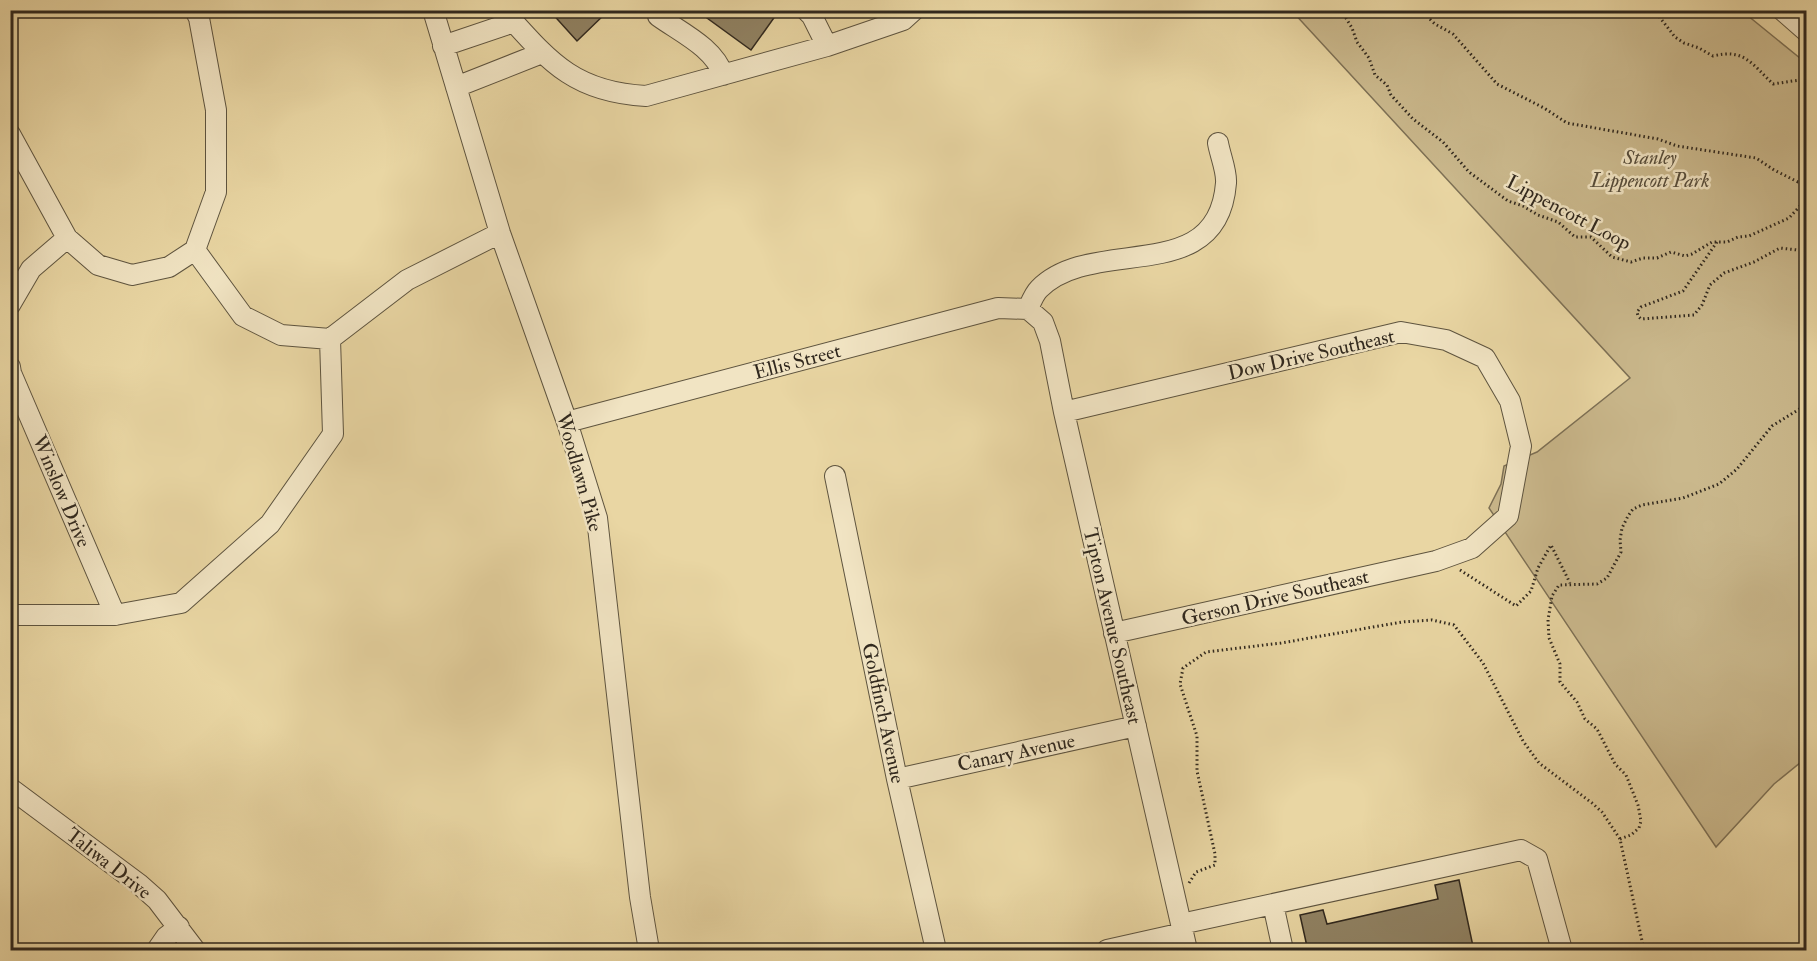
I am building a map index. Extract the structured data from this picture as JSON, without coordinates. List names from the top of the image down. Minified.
{"streets":{"street":["Dow Drive Southeast","Ellis Street","Woodlawn Pike","Winslow Drive","Gerson Drive Southeast","Tipton Avenue Southeast","Goldfinch Avenue","Canary Avenue","Taliwa Drive"],"path":["Lippencott Loop"]},"crossings":[["Dow Drive Southeast","Gerson Drive Southeast"],["Dow Drive Southeast","Tipton Avenue Southeast"],["Ellis Street","Woodlawn Pike"],["Ellis Street","Tipton Avenue Southeast"],["Gerson Drive Southeast","Tipton Avenue Southeast"],["Tipton Avenue Southeast","Canary Avenue"],["Goldfinch Avenue","Canary Avenue"]],"parks":["Stanley Lippencott Park"]}
